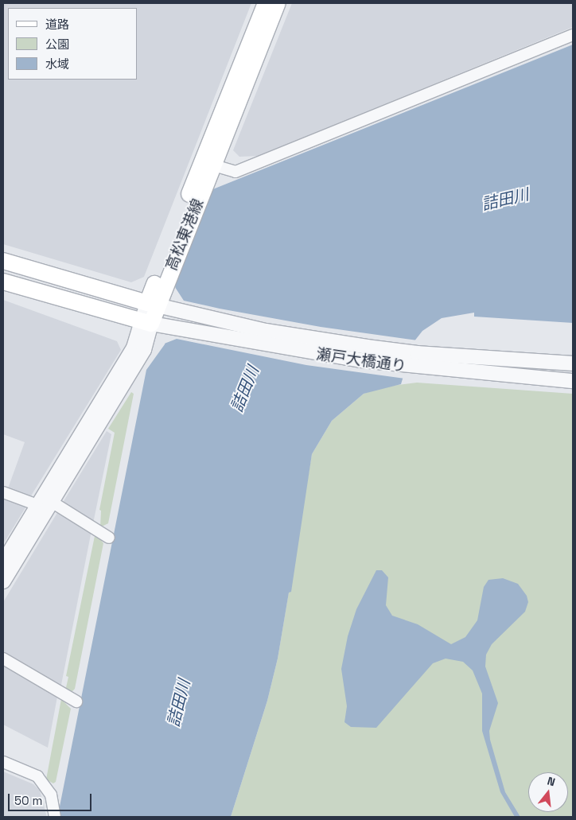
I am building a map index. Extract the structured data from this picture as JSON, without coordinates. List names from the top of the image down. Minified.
{"streets":{"main road":["高松東港線"],"street":["瀬戸大橋通り"]},"crossings":[["高松東港線","瀬戸大橋通り"]],"water":["詰田川"],"legend":["道路","公園","水域"],"scale_bar":"50 m","north":"top"}
